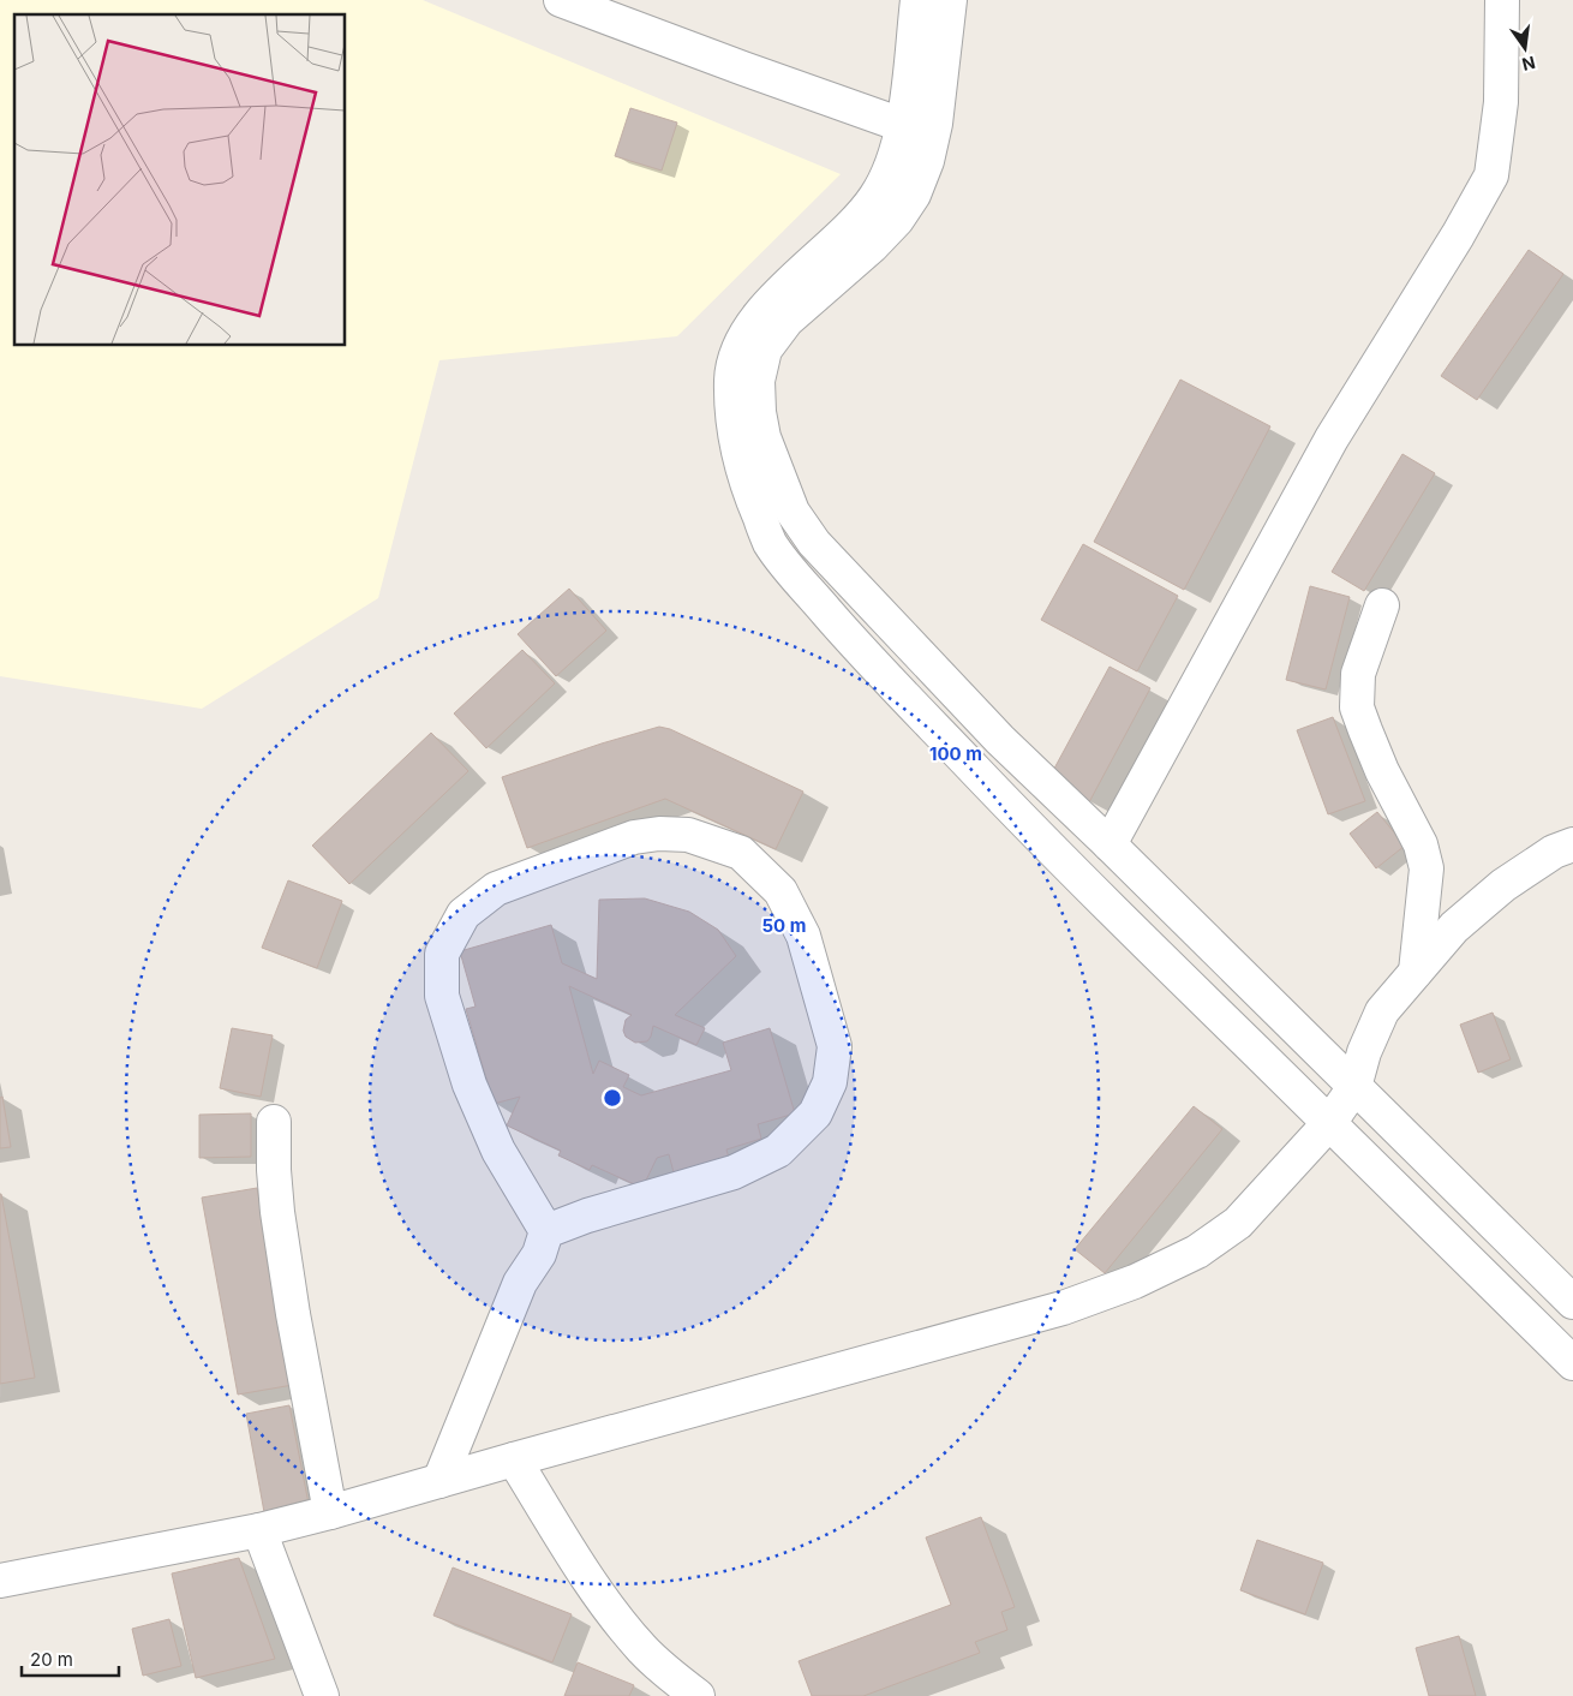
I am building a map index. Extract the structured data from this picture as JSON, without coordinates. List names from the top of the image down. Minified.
{"scale_bar":"20 m","north":"bottom","rings":["100 m","50 m"]}
